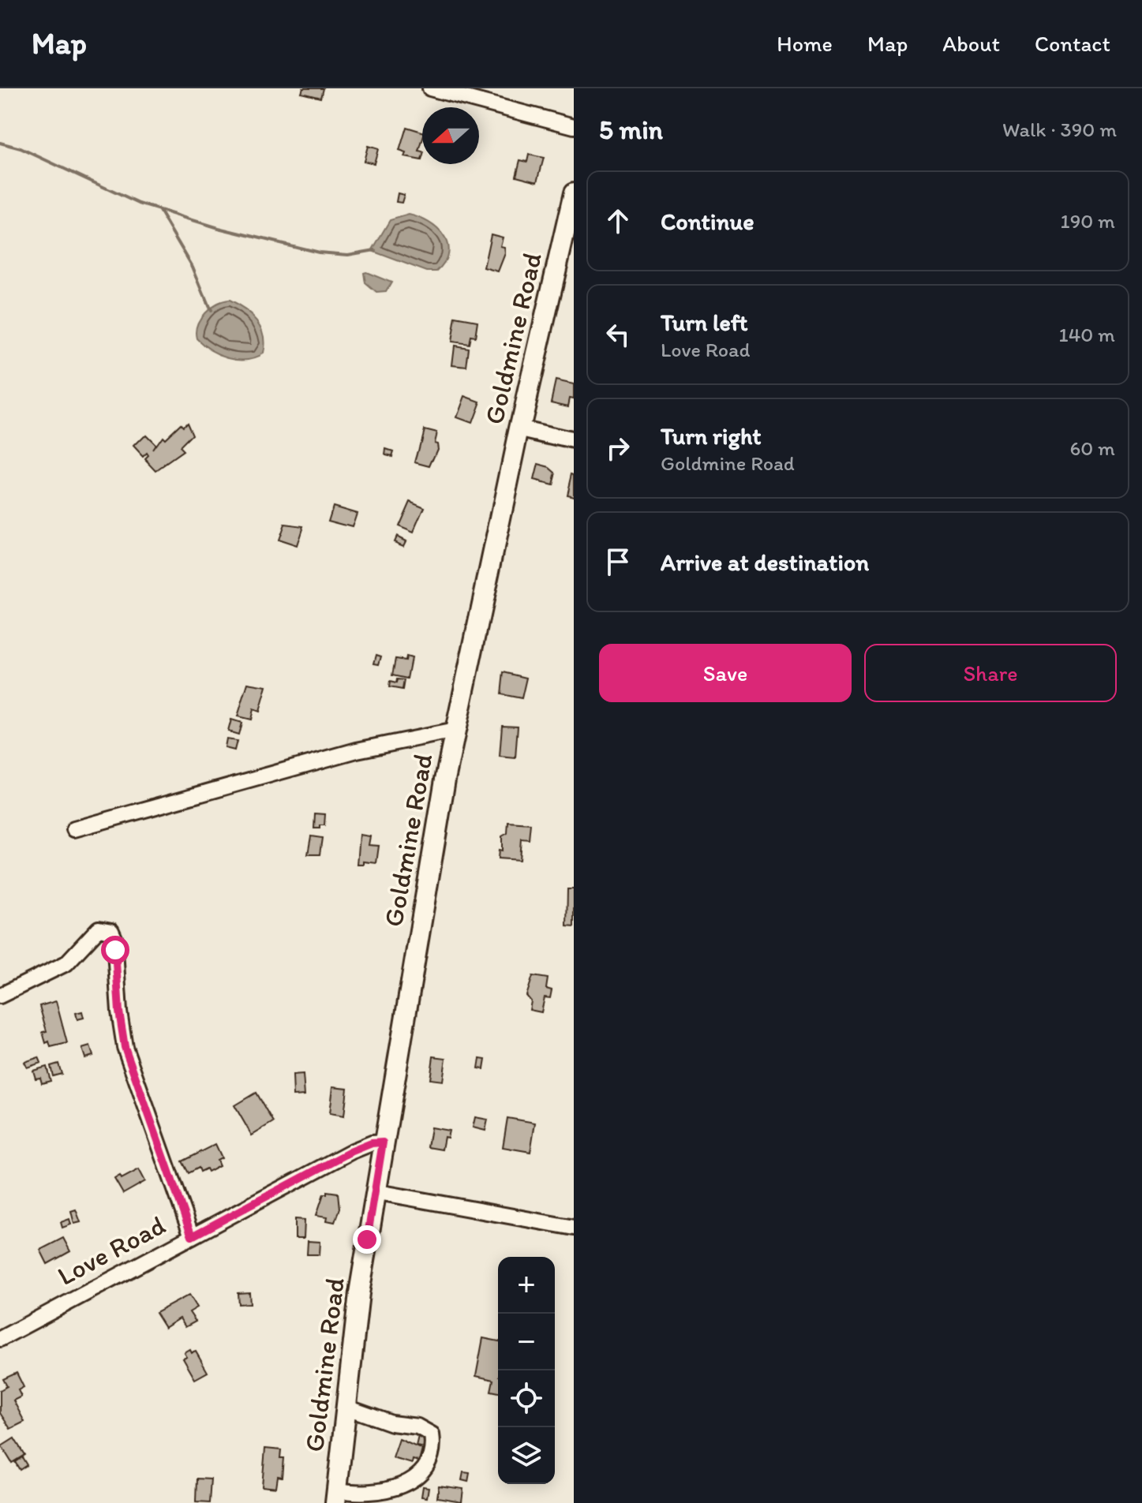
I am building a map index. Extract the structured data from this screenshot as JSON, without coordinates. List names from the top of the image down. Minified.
{"streets":{"main road":["Goldmine Road"],"street":["Love Road"]},"crossings":[["Goldmine Road","Love Road"]],"north":"left","page":{"header":"Map","nav":["Home","Map","About","Contact"],"heading":["5 min","Walk · 390 m"],"list":[["Continue","190 m"],["Turn left","Love Road","140 m"],["Turn right","Goldmine Road","60 m"],"Arrive at destination"],"buttons":["Save","Share"],"map_buttons":["+","−"]}}
